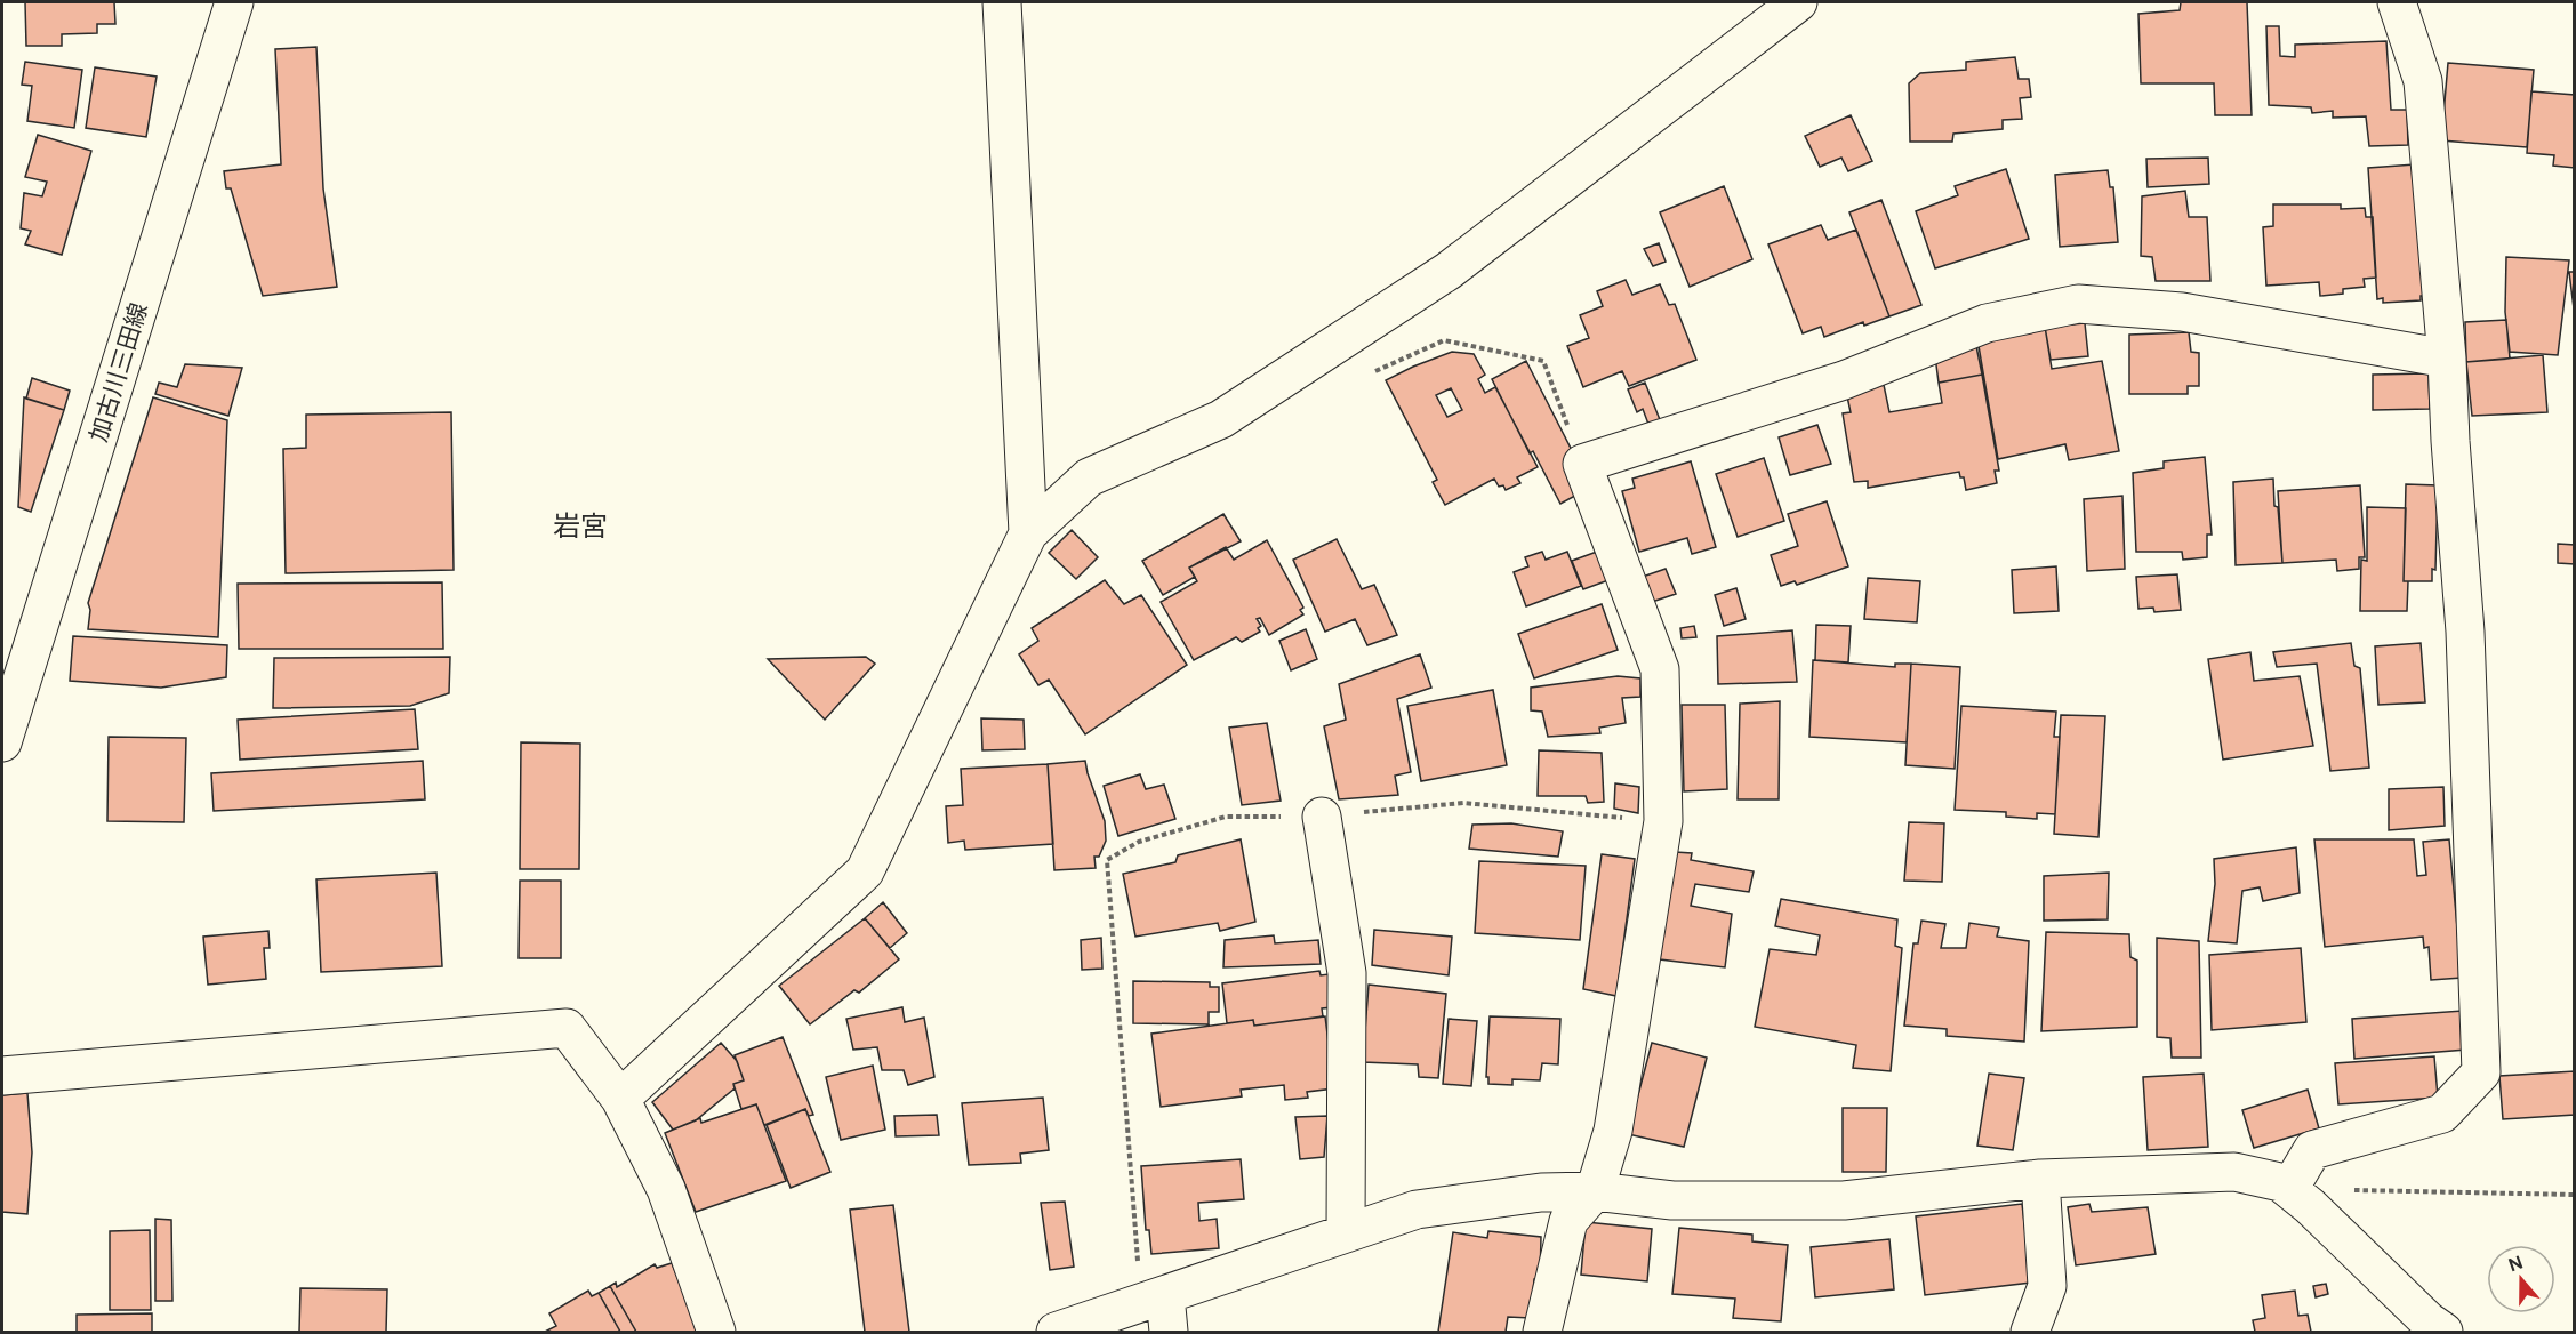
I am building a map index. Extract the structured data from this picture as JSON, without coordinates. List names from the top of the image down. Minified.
{"streets":{"street":["加古川三田線"]},"districts":["岩宮"],"north":"top"}
